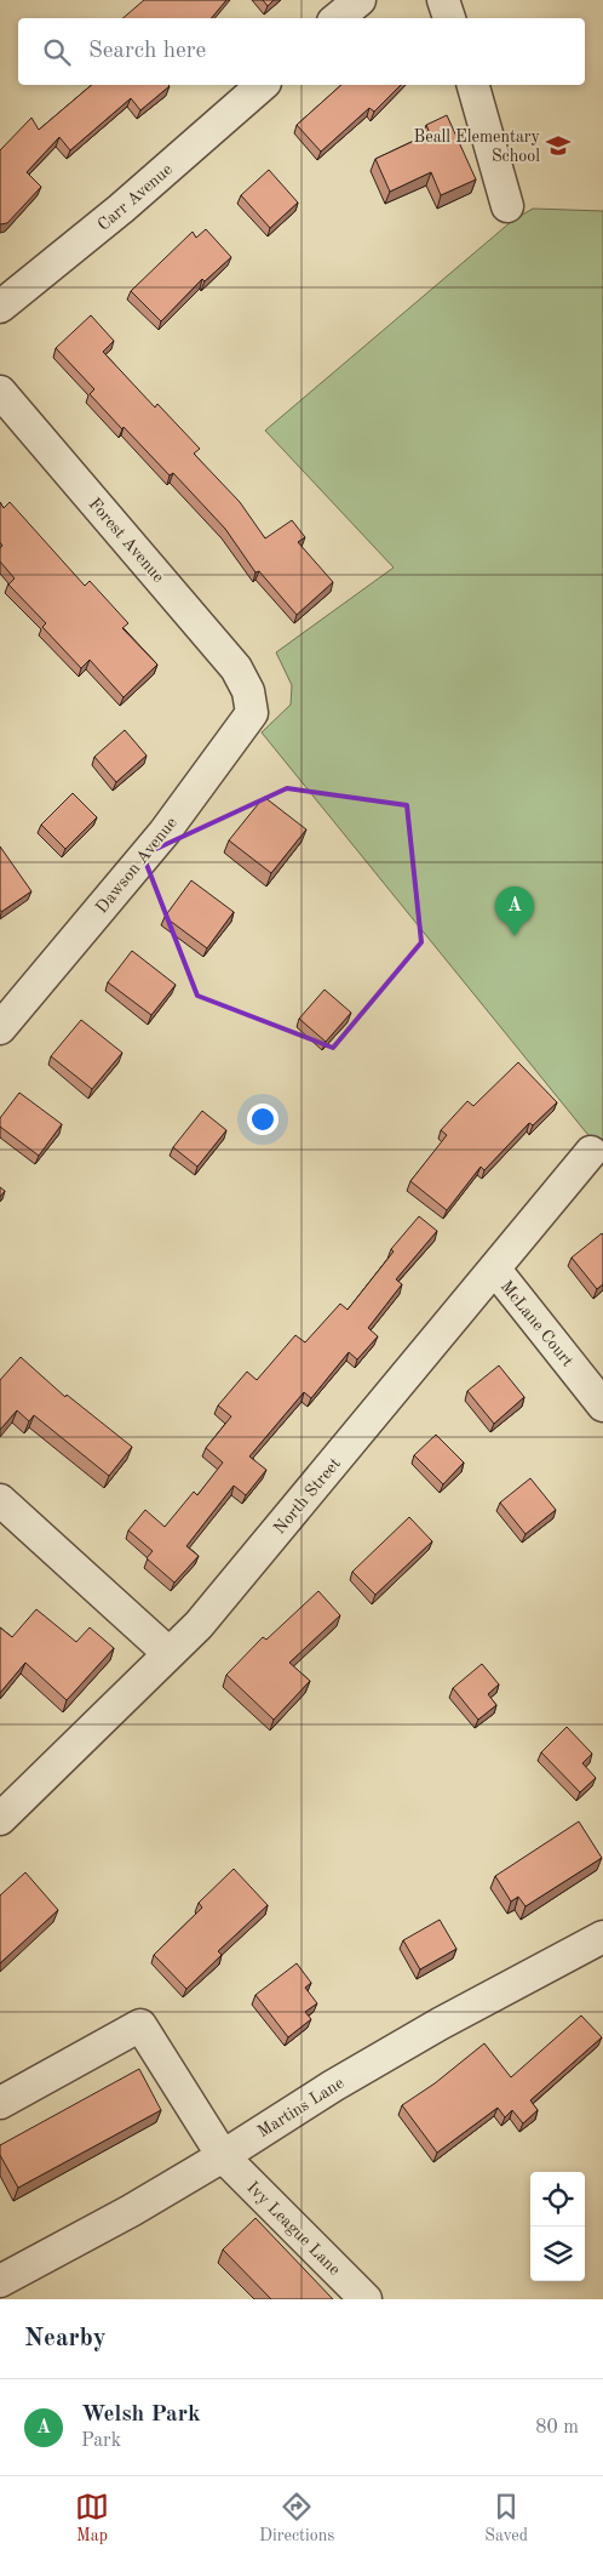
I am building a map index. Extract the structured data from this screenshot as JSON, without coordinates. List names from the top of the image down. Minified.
{"streets":{"street":["Carr Avenue","Forest Avenue","Dawson Avenue","McLane Court","North Street","Martins Lane","Ivy League Lane"]},"crossings":[["Forest Avenue","Dawson Avenue"],["McLane Court","North Street"],["Martins Lane","Ivy League Lane"]],"places":{"school or university":["Beall Elementary School"]},"page":{"search":"Search here","pins":"A","heading":"Nearby","list":[{"mark":"A","name":"Welsh Park","note":"Park","value":"80 m"}],"nav":["Map","Directions","Saved"]}}
